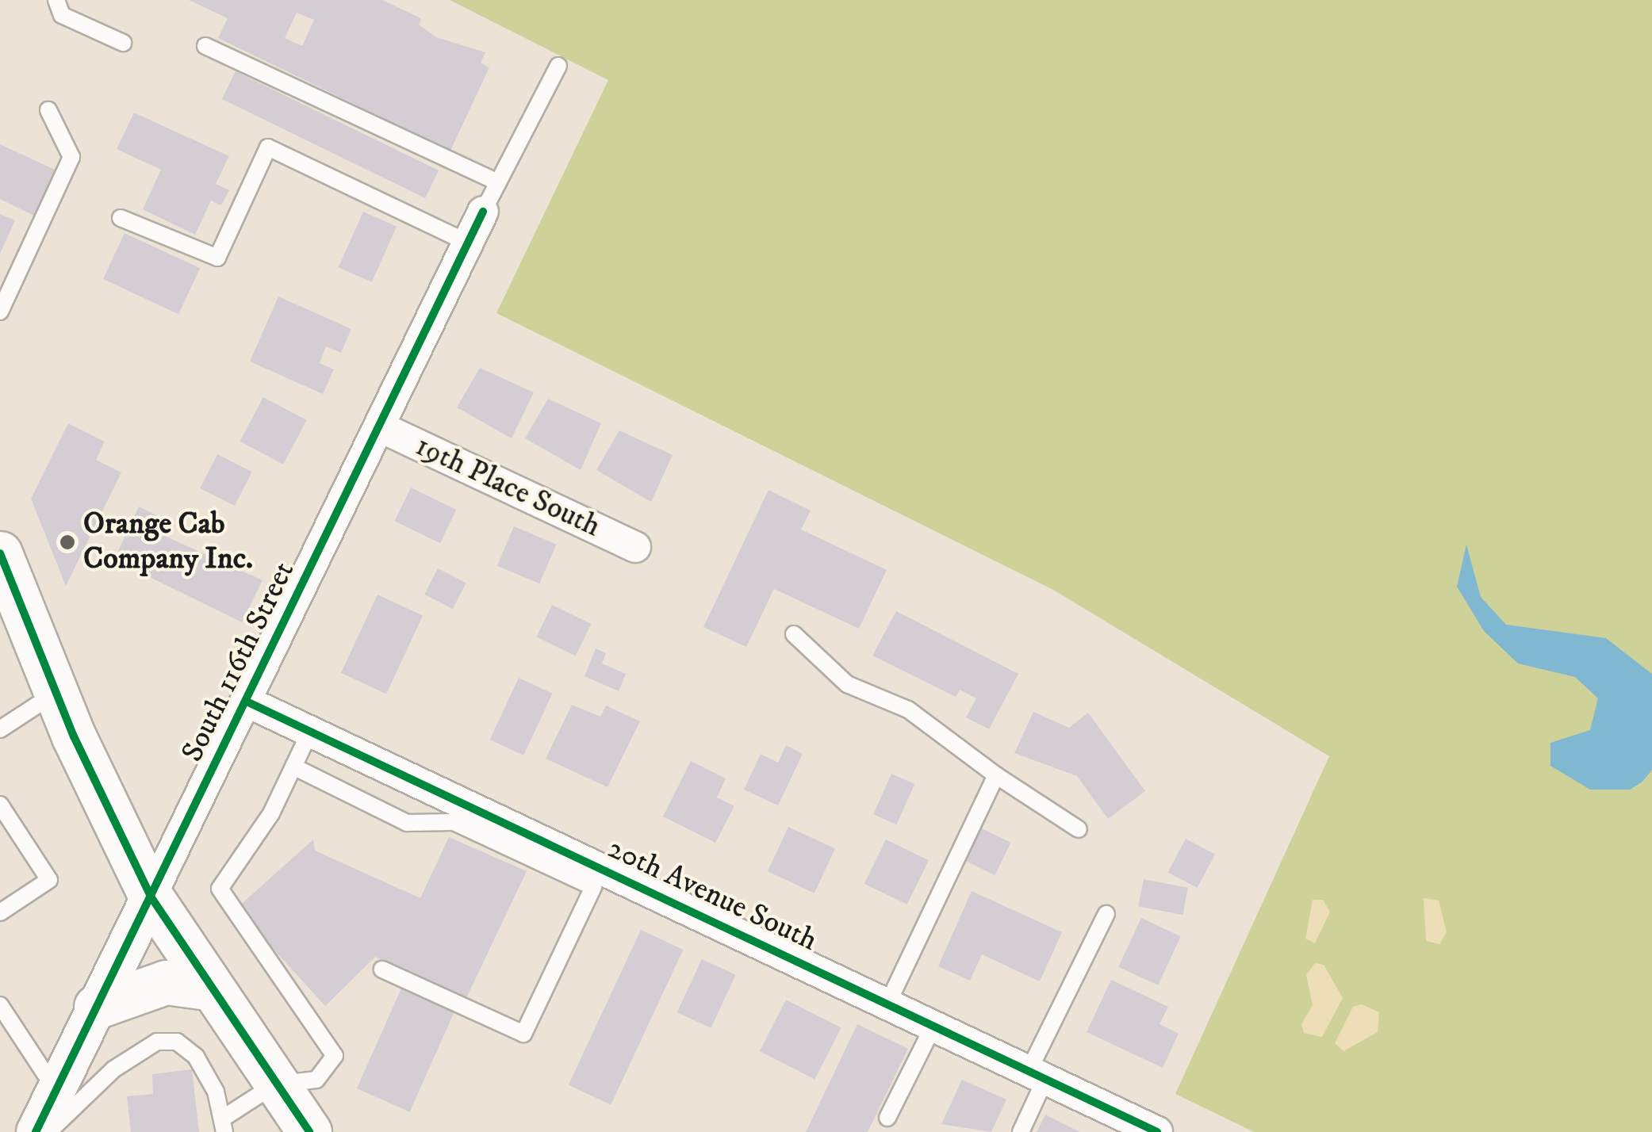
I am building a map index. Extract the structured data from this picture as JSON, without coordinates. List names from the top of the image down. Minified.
{"streets":{"street":["19th Place South","South 116th Street","20th Avenue South"]},"crossings":[["19th Place South","South 116th Street"],["South 116th Street","20th Avenue South"]],"places":["Orange Cab Company Inc."]}
